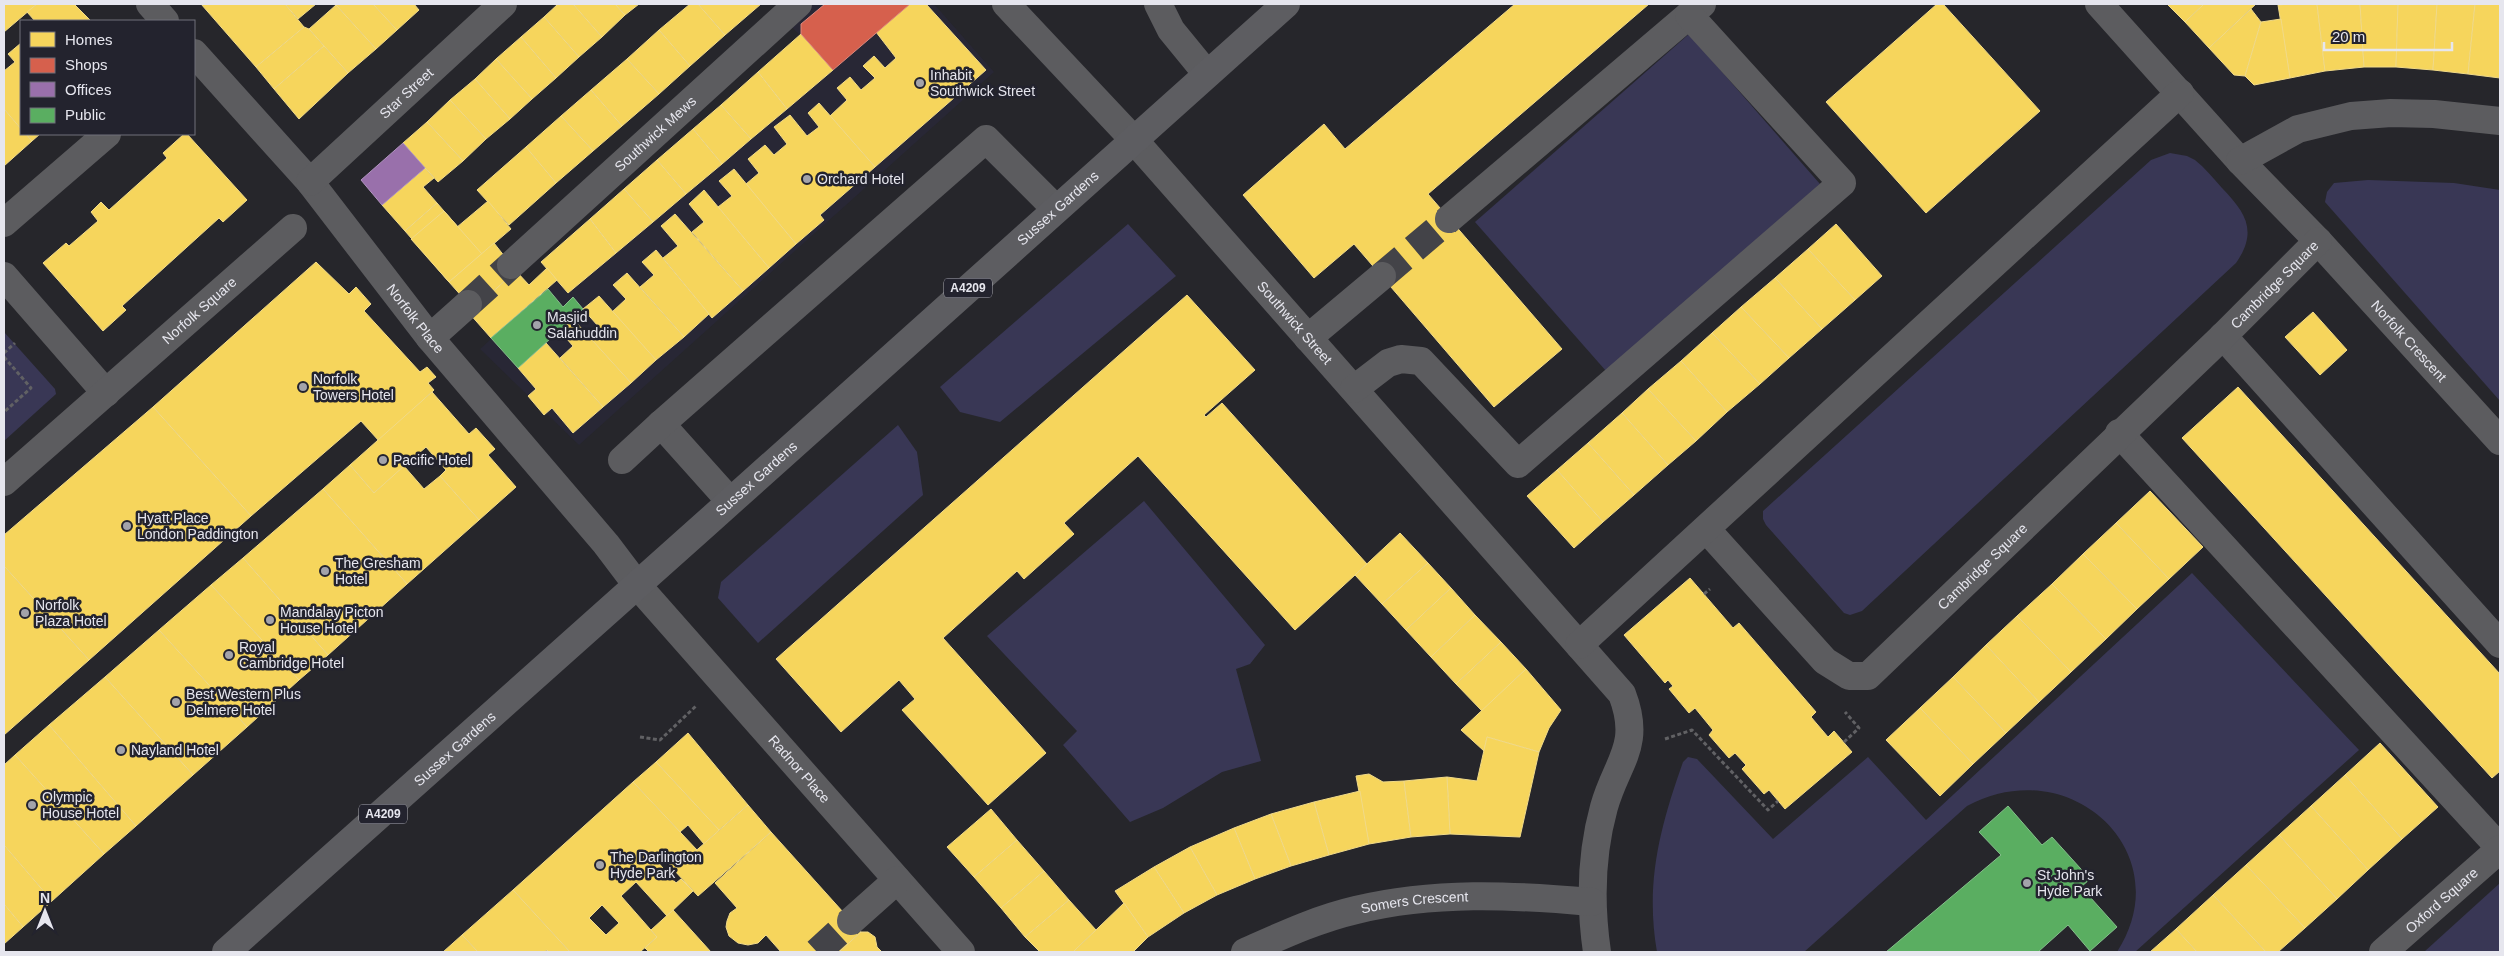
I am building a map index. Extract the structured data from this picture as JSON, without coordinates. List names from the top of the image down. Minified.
{"streets":{"main road":["Sussex Gardens","A4209"],"street":["Star Street","Southwick Mews","Cambridge Square","Norfolk Square","Norfolk Place","Southwick Street","Norfolk Crescent","Radnor Place","Oxford Square","Somers Crescent"]},"crossings":[["Star Street","Norfolk Place"],["Sussex Gardens","Norfolk Place"],["Sussex Gardens","Southwick Street"],["Sussex Gardens","Radnor Place"],["Cambridge Square","Norfolk Crescent"],["Norfolk Place","Radnor Place"]],"places":["Inhabit Southwick Street","Orchard Hotel","Masjid Salahuddin","Norfolk Towers Hotel","Pacific Hotel","Hyatt Place London Paddington","The Gresham Hotel","Norfolk Plaza Hotel","Mandalay Picton House Hotel","Royal Cambridge Hotel","Best Western Plus Delmere Hotel","Nayland Hotel","Olympic House Hotel","The Darlington Hyde Park","St John's Hyde Park"],"legend":["Homes","Shops","Offices","Public"],"scale_bar":"20 m","north":"top"}
